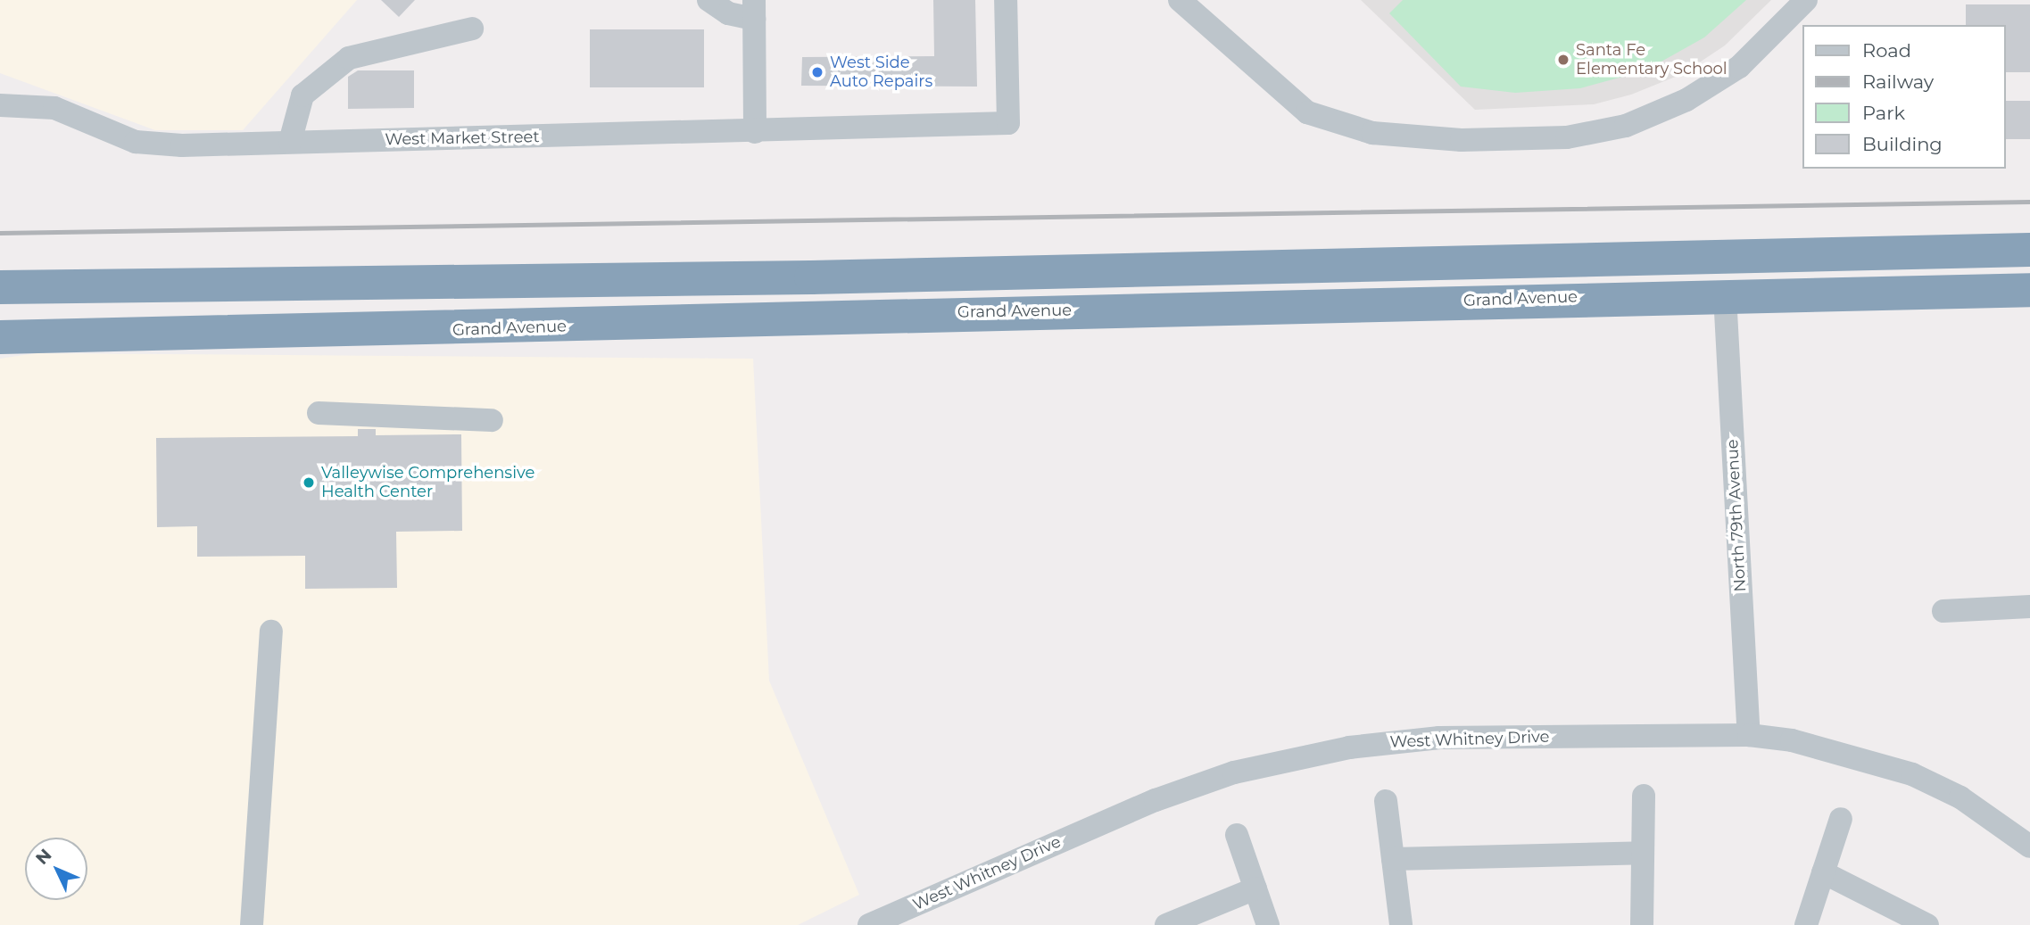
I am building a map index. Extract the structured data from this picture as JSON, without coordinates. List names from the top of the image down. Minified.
{"streets":{"highway":["Grand Avenue"],"street":["West Market Street","North 79th Avenue","West Whitney Drive"]},"crossings":[["Grand Avenue","North 79th Avenue"],["North 79th Avenue","West Whitney Drive"]],"places":["Santa Fe Elementary School","West Side Auto Repairs","Valleywise Comprehensive Health Center"],"legend":["Road","Railway","Park","Building"],"north":"top left"}
